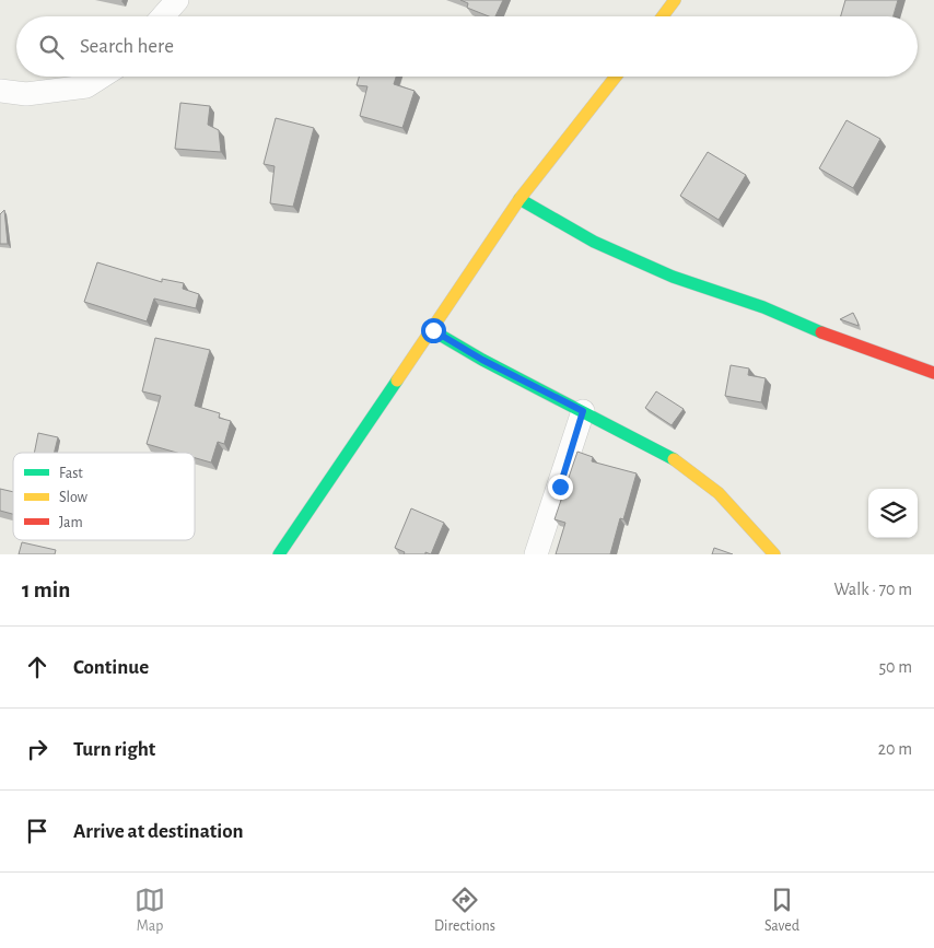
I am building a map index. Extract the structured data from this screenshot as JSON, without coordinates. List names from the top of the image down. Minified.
{"legend":["Fast","Slow","Jam"],"page":{"search":"Search here","heading":["1 min","Walk · 70 m"],"list":[["Continue","50 m"],["Turn right","20 m"],"Arrive at destination"],"nav":["Map","Directions","Saved"]}}
